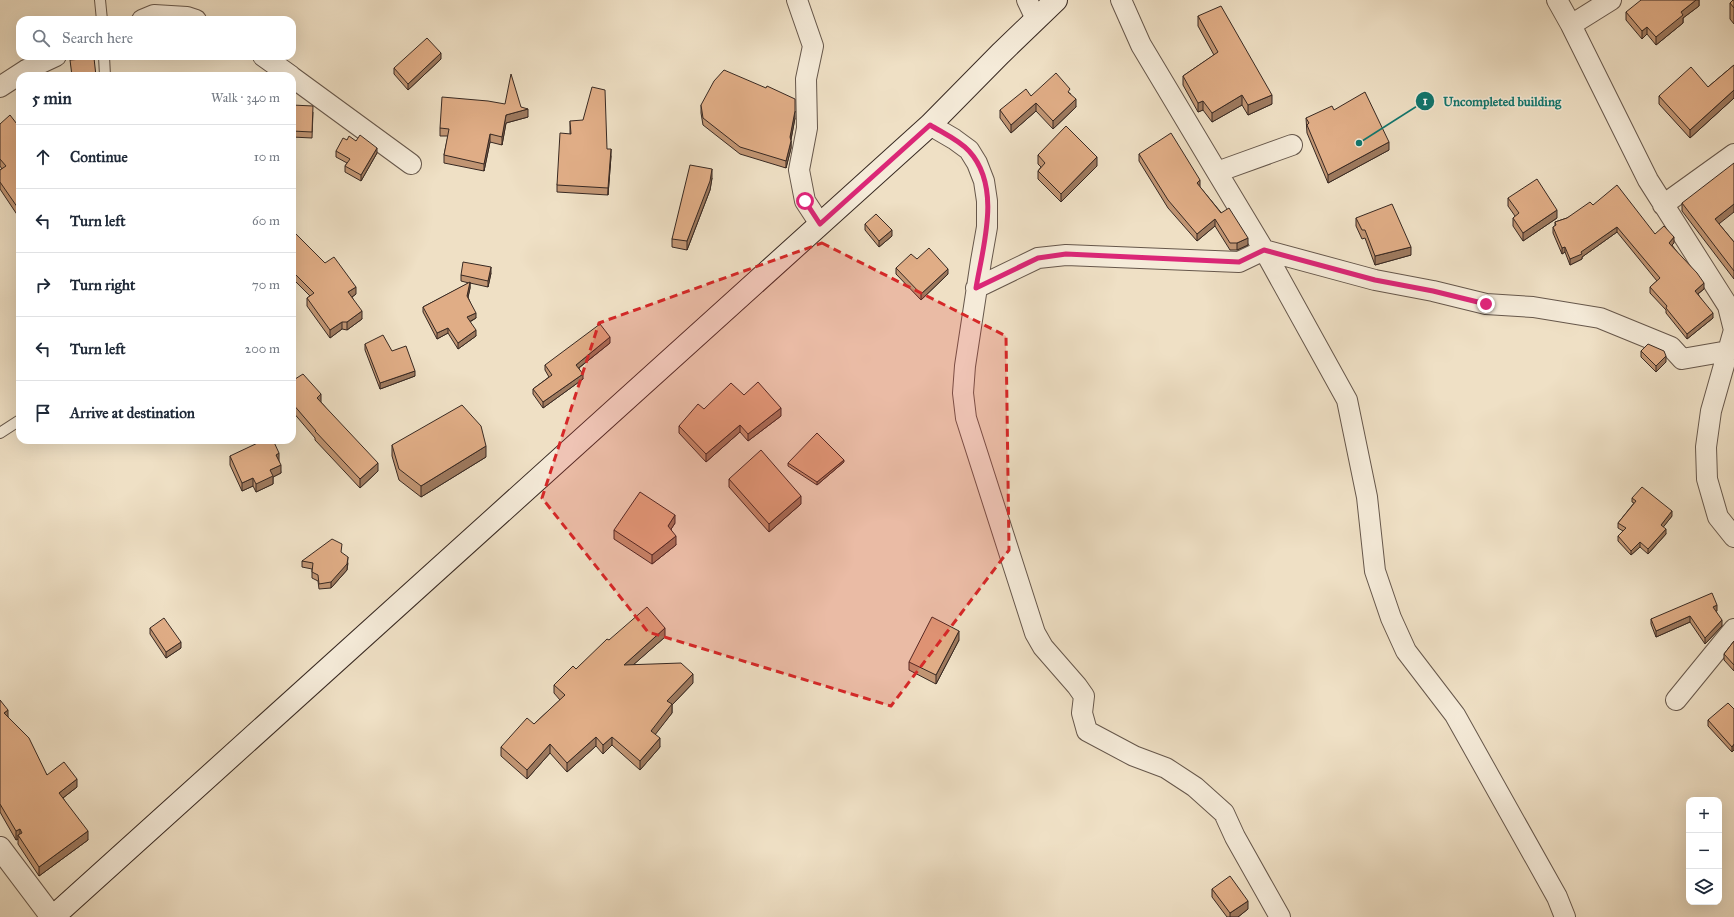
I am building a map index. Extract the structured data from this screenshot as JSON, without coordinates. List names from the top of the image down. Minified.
{"places":["Uncompleted building"],"page":{"search":"Search here","heading":["5 min","Walk · 340 m"],"list":[["Continue","10 m"],["Turn left","60 m"],["Turn right","70 m"],["Turn left","200 m"],"Arrive at destination"],"map_buttons":["+","−"]}}
